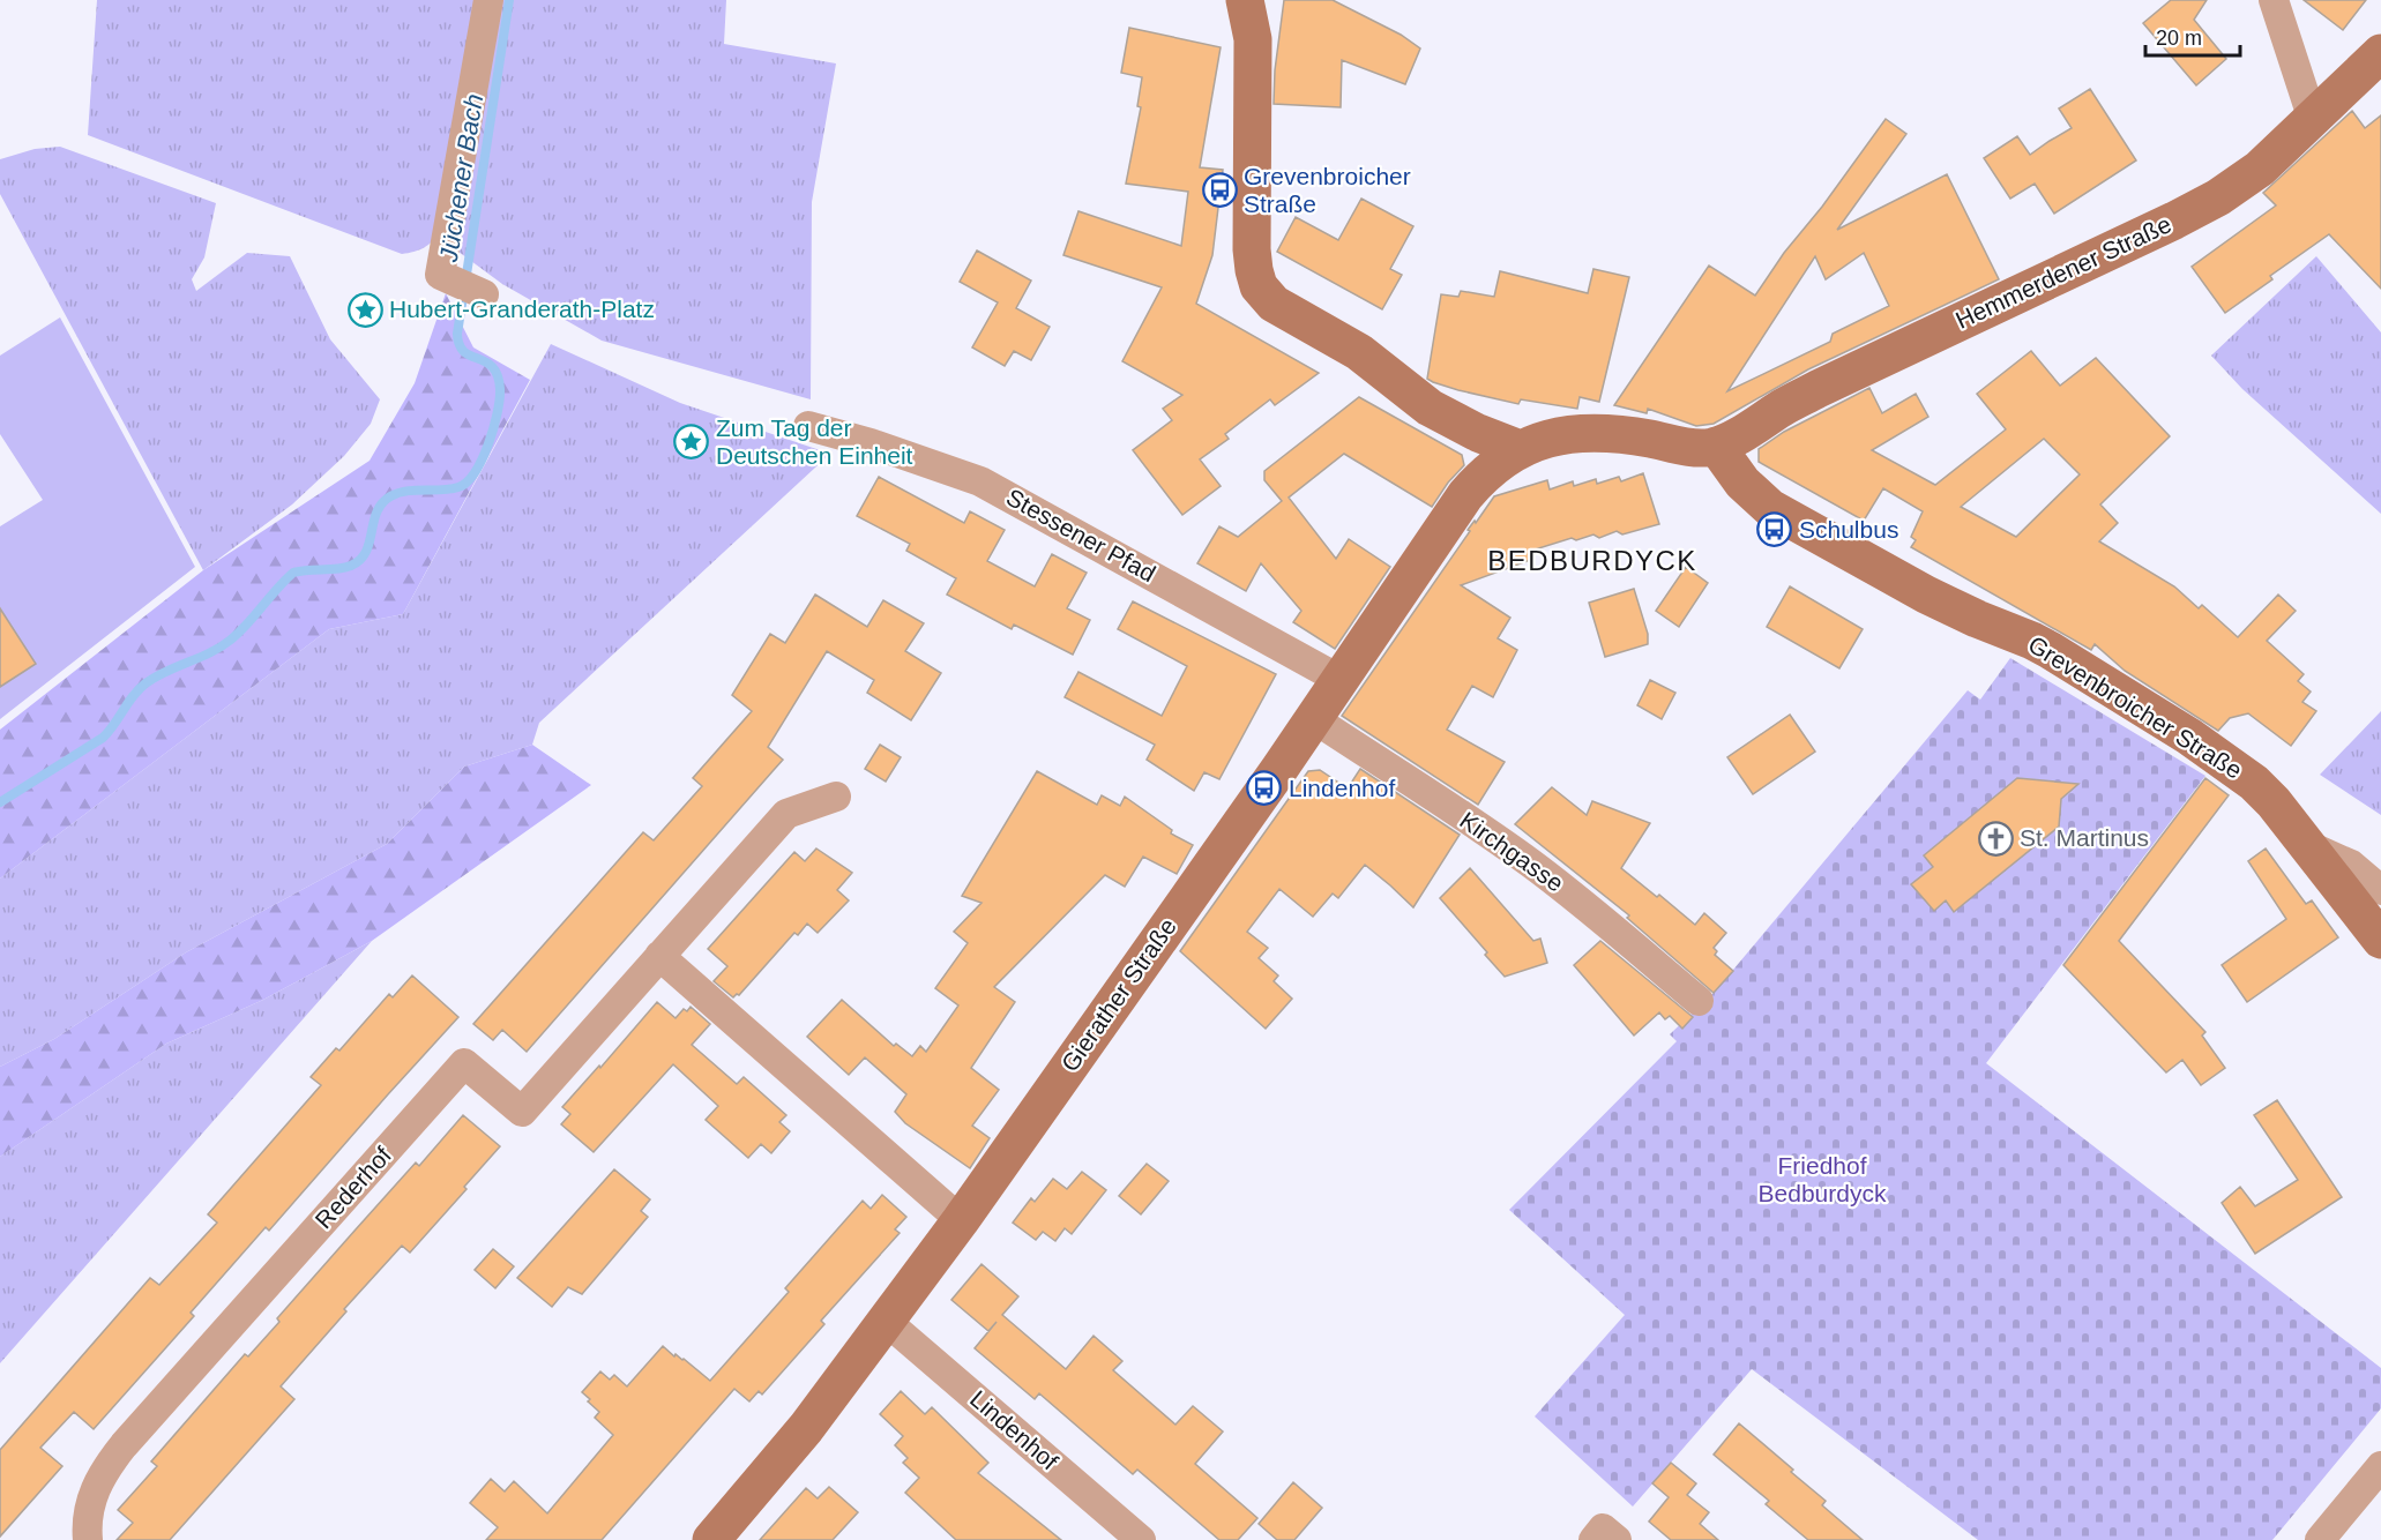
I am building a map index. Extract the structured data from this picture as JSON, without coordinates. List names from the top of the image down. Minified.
{"streets":{"main road":["Hemmerdener Straße","Grevenbroicher Straße","Gierather Straße"],"street":["Stessener Pfad","Kirchgasse","Rederhof","Lindenhof"]},"crossings":[["Hemmerdener Straße","Grevenbroicher Straße"],["Stessener Pfad","Gierather Straße"],["Kirchgasse","Gierather Straße"],["Gierather Straße","Lindenhof"]],"districts":["BEDBURDYCK"],"water":["Jüchener Bach"],"parks":["Friedhof Bedburdyck"],"places":{"bus stop":["Grevenbroicher Straße","Schulbus","Lindenhof"],"place":["Hubert-Granderath-Platz","Zum Tag der Deutschen Einheit"],"church":["St. Martinus"]},"scale_bar":"20 m"}
